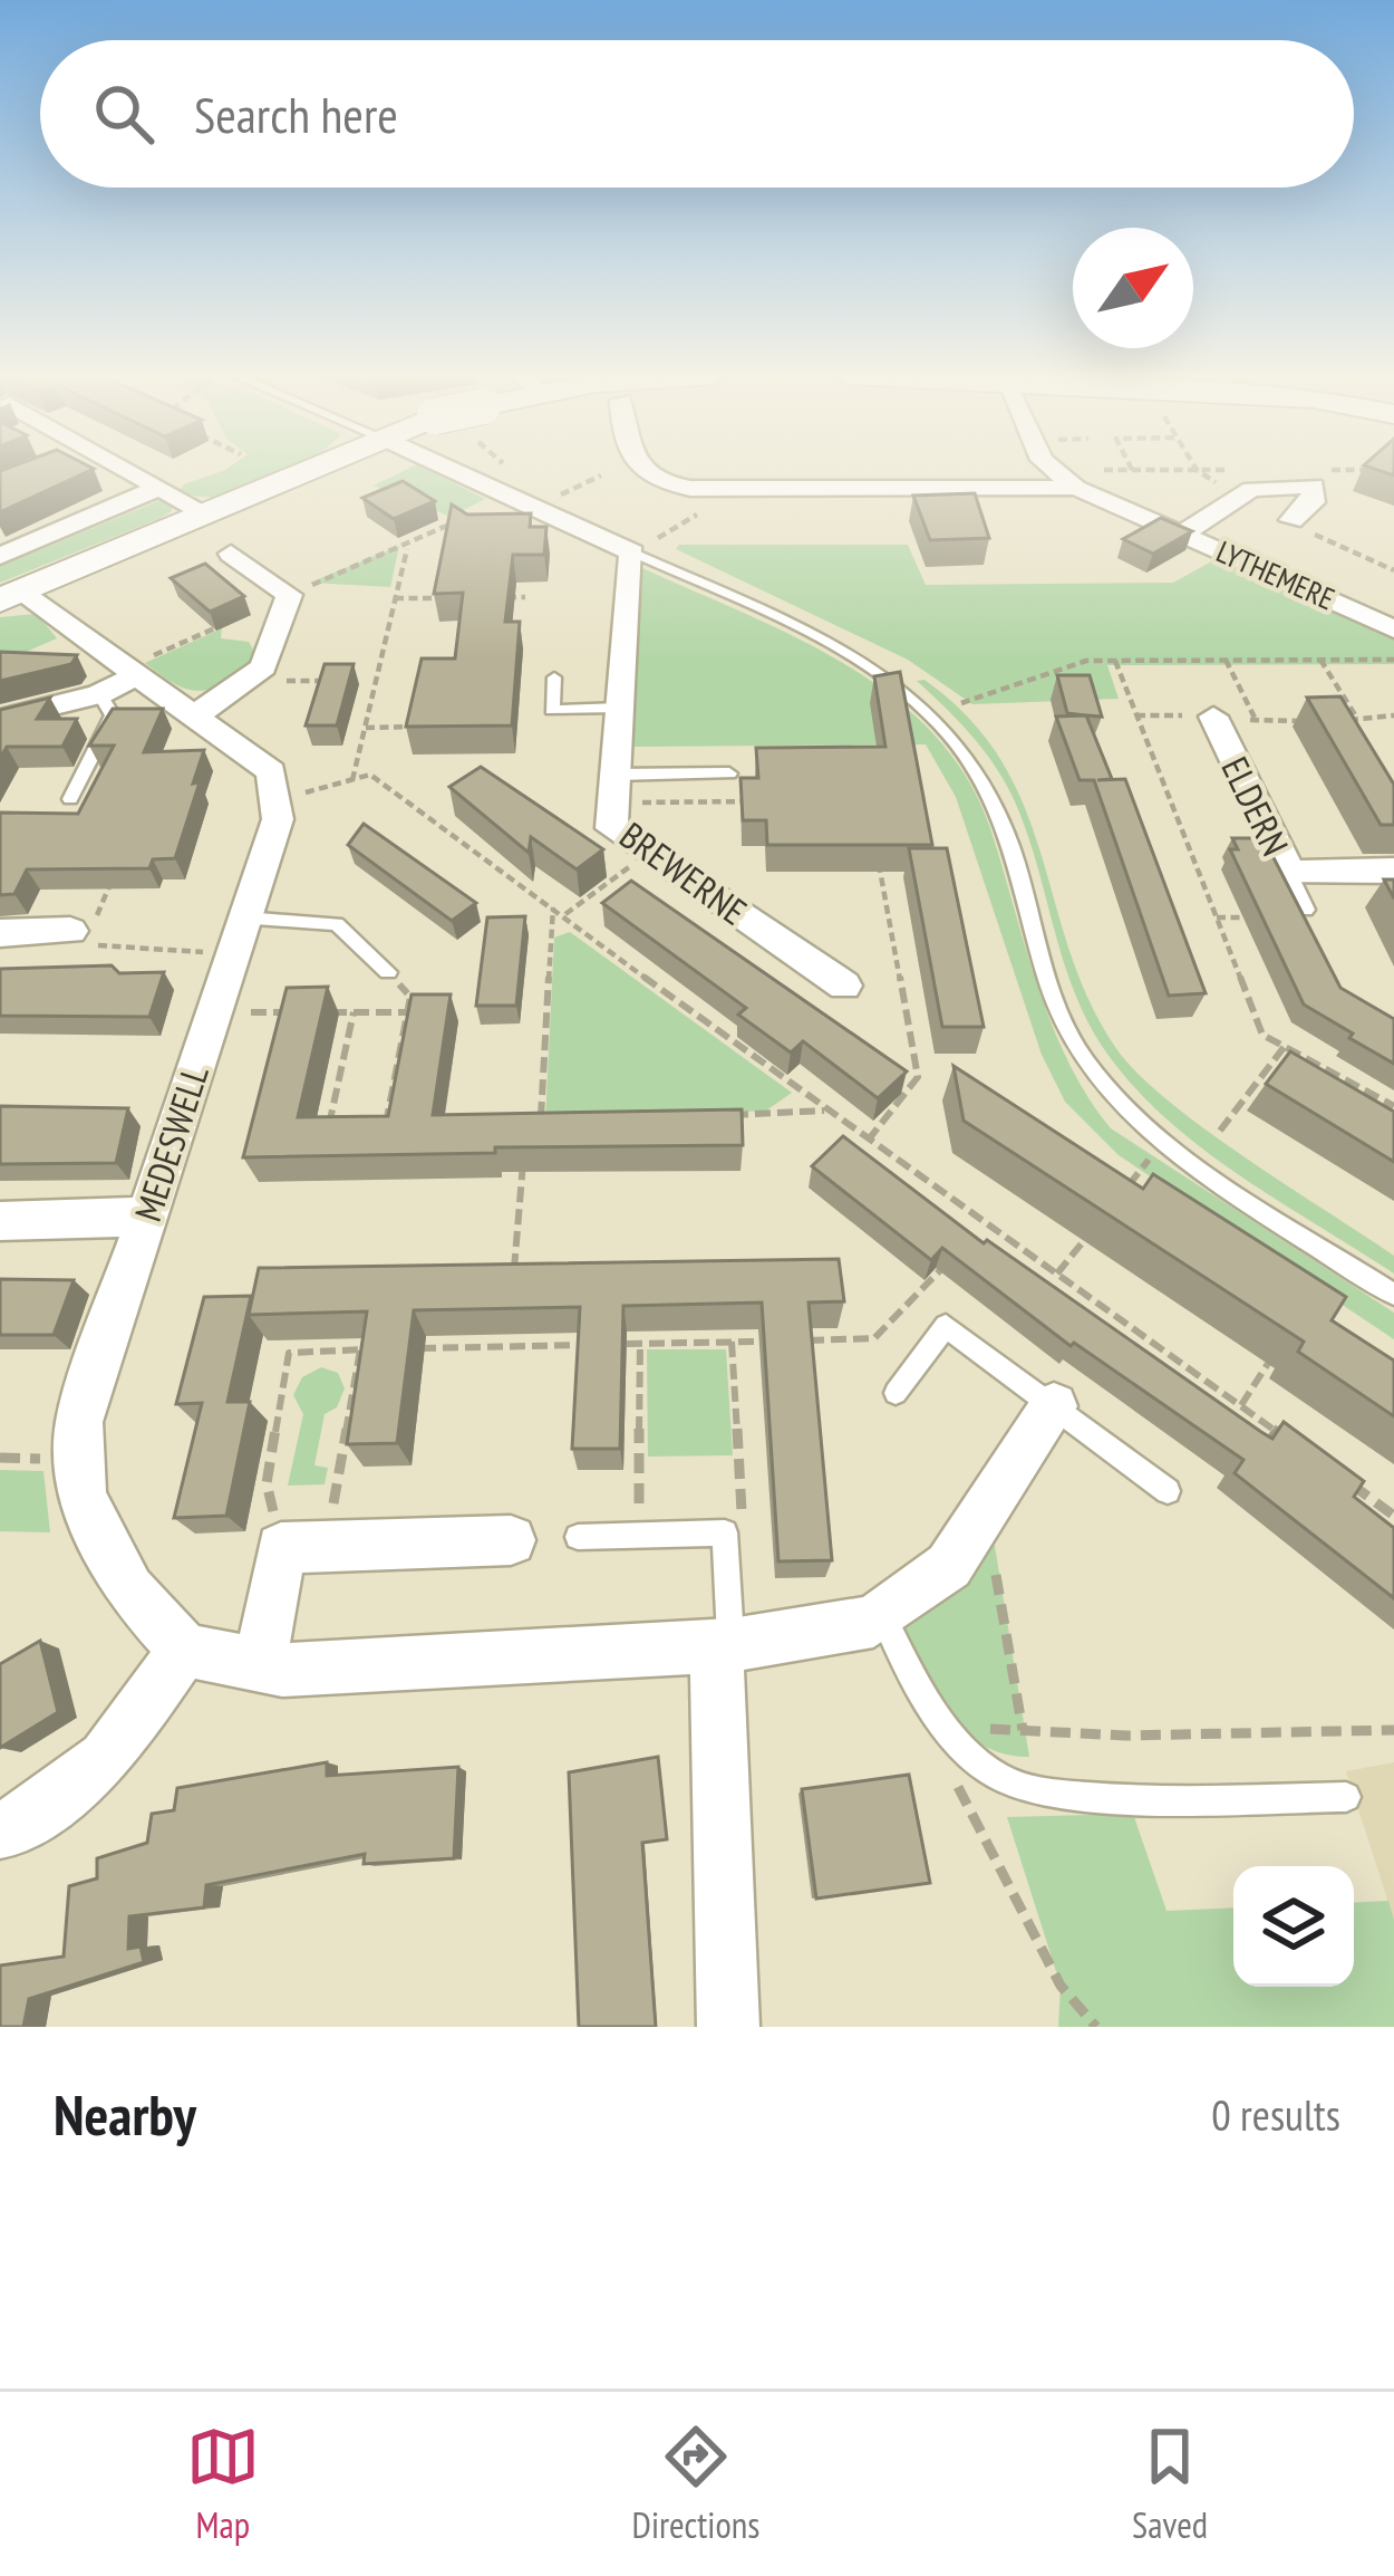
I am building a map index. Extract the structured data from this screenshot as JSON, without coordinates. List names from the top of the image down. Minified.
{"streets":{"street":["LYTHEMERE","ELDERN","BREWERNE","MEDESWELL"]},"north":"top right","page":{"search":"Search here","heading":["Nearby","0 results"],"nav":["Map","Directions","Saved"]}}
